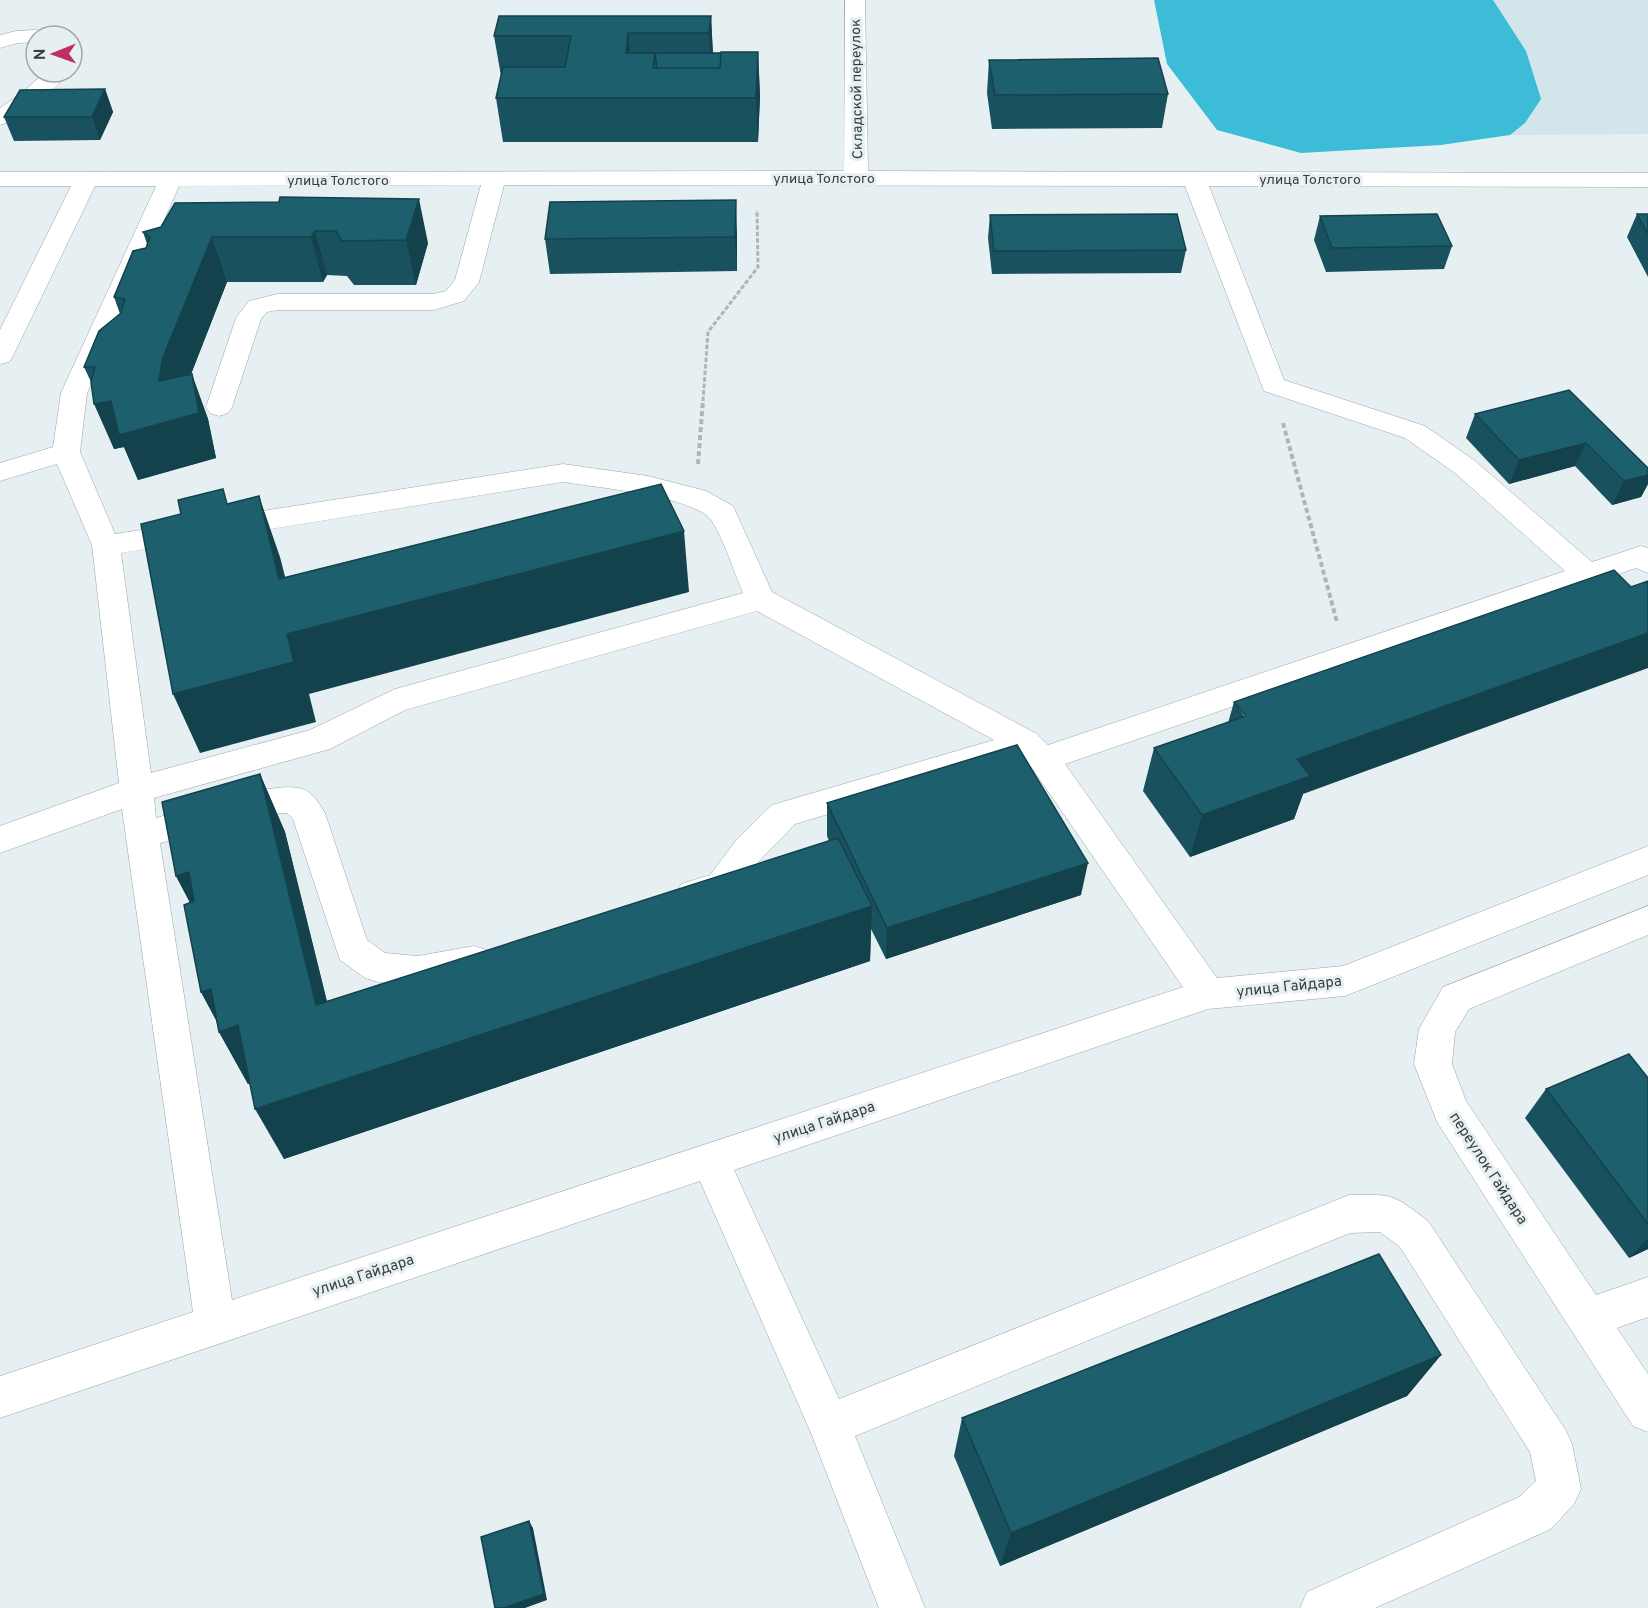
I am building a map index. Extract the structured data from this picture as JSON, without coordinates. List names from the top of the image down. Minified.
{"streets":{"street":["Складской переулок","улица Толстого","улица Гайдара","переулок Гайдара"]},"crossings":[["Складской переулок","улица Толстого"]],"north":"left"}
